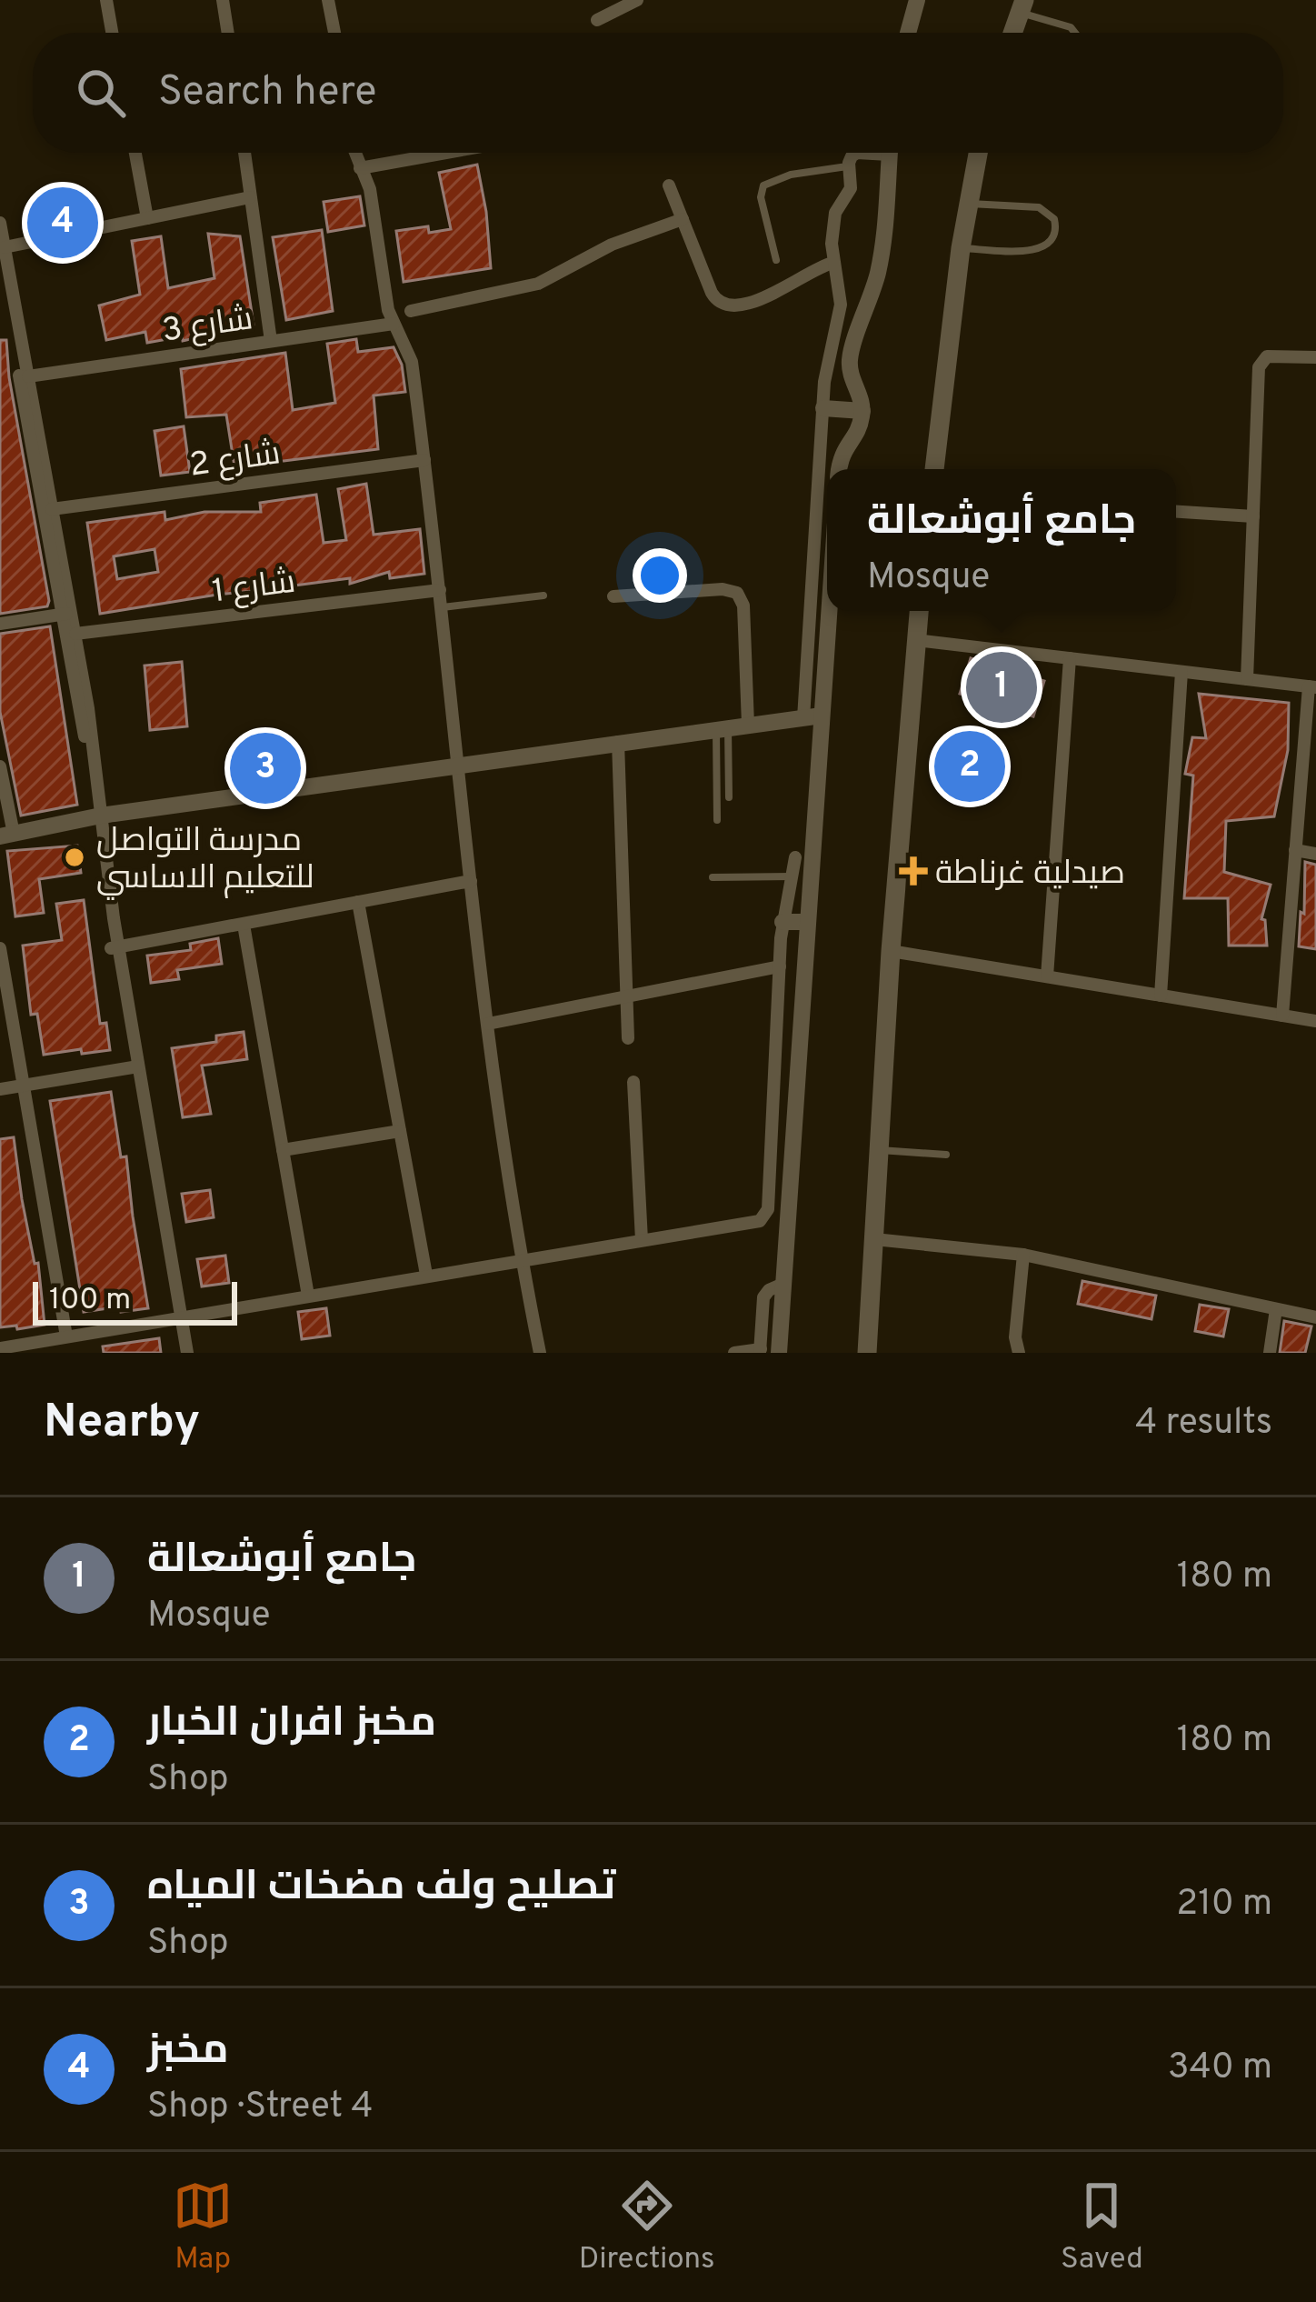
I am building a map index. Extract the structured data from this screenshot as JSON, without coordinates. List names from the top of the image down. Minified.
{"streets":{"street":["شارع 3","شارع 2","شارع 1"]},"places":{"other":["مدرسة التواصل للتعليم الاساسي"],"health":["صيدلية غرناطة"]},"scale_bar":"100 m","page":{"search":"Search here","pins":["4","1","2","3"],"popup":["جامع أبوشعالة","Mosque"],"scale":"100 m","heading":["Nearby","4 results"],"list":[{"mark":"1","name":"جامع أبوشعالة","note":"Mosque","value":"180 m"},{"mark":"2","name":"مخبز افران الخبار","note":"Shop","value":"180 m"},{"mark":"3","name":"تصليح ولف مضخات المياه","note":"Shop","value":"210 m"},{"mark":"4","name":"مخبز","note":"Shop · Street 4","value":"340 m"}],"nav":["Map","Directions","Saved"]}}
